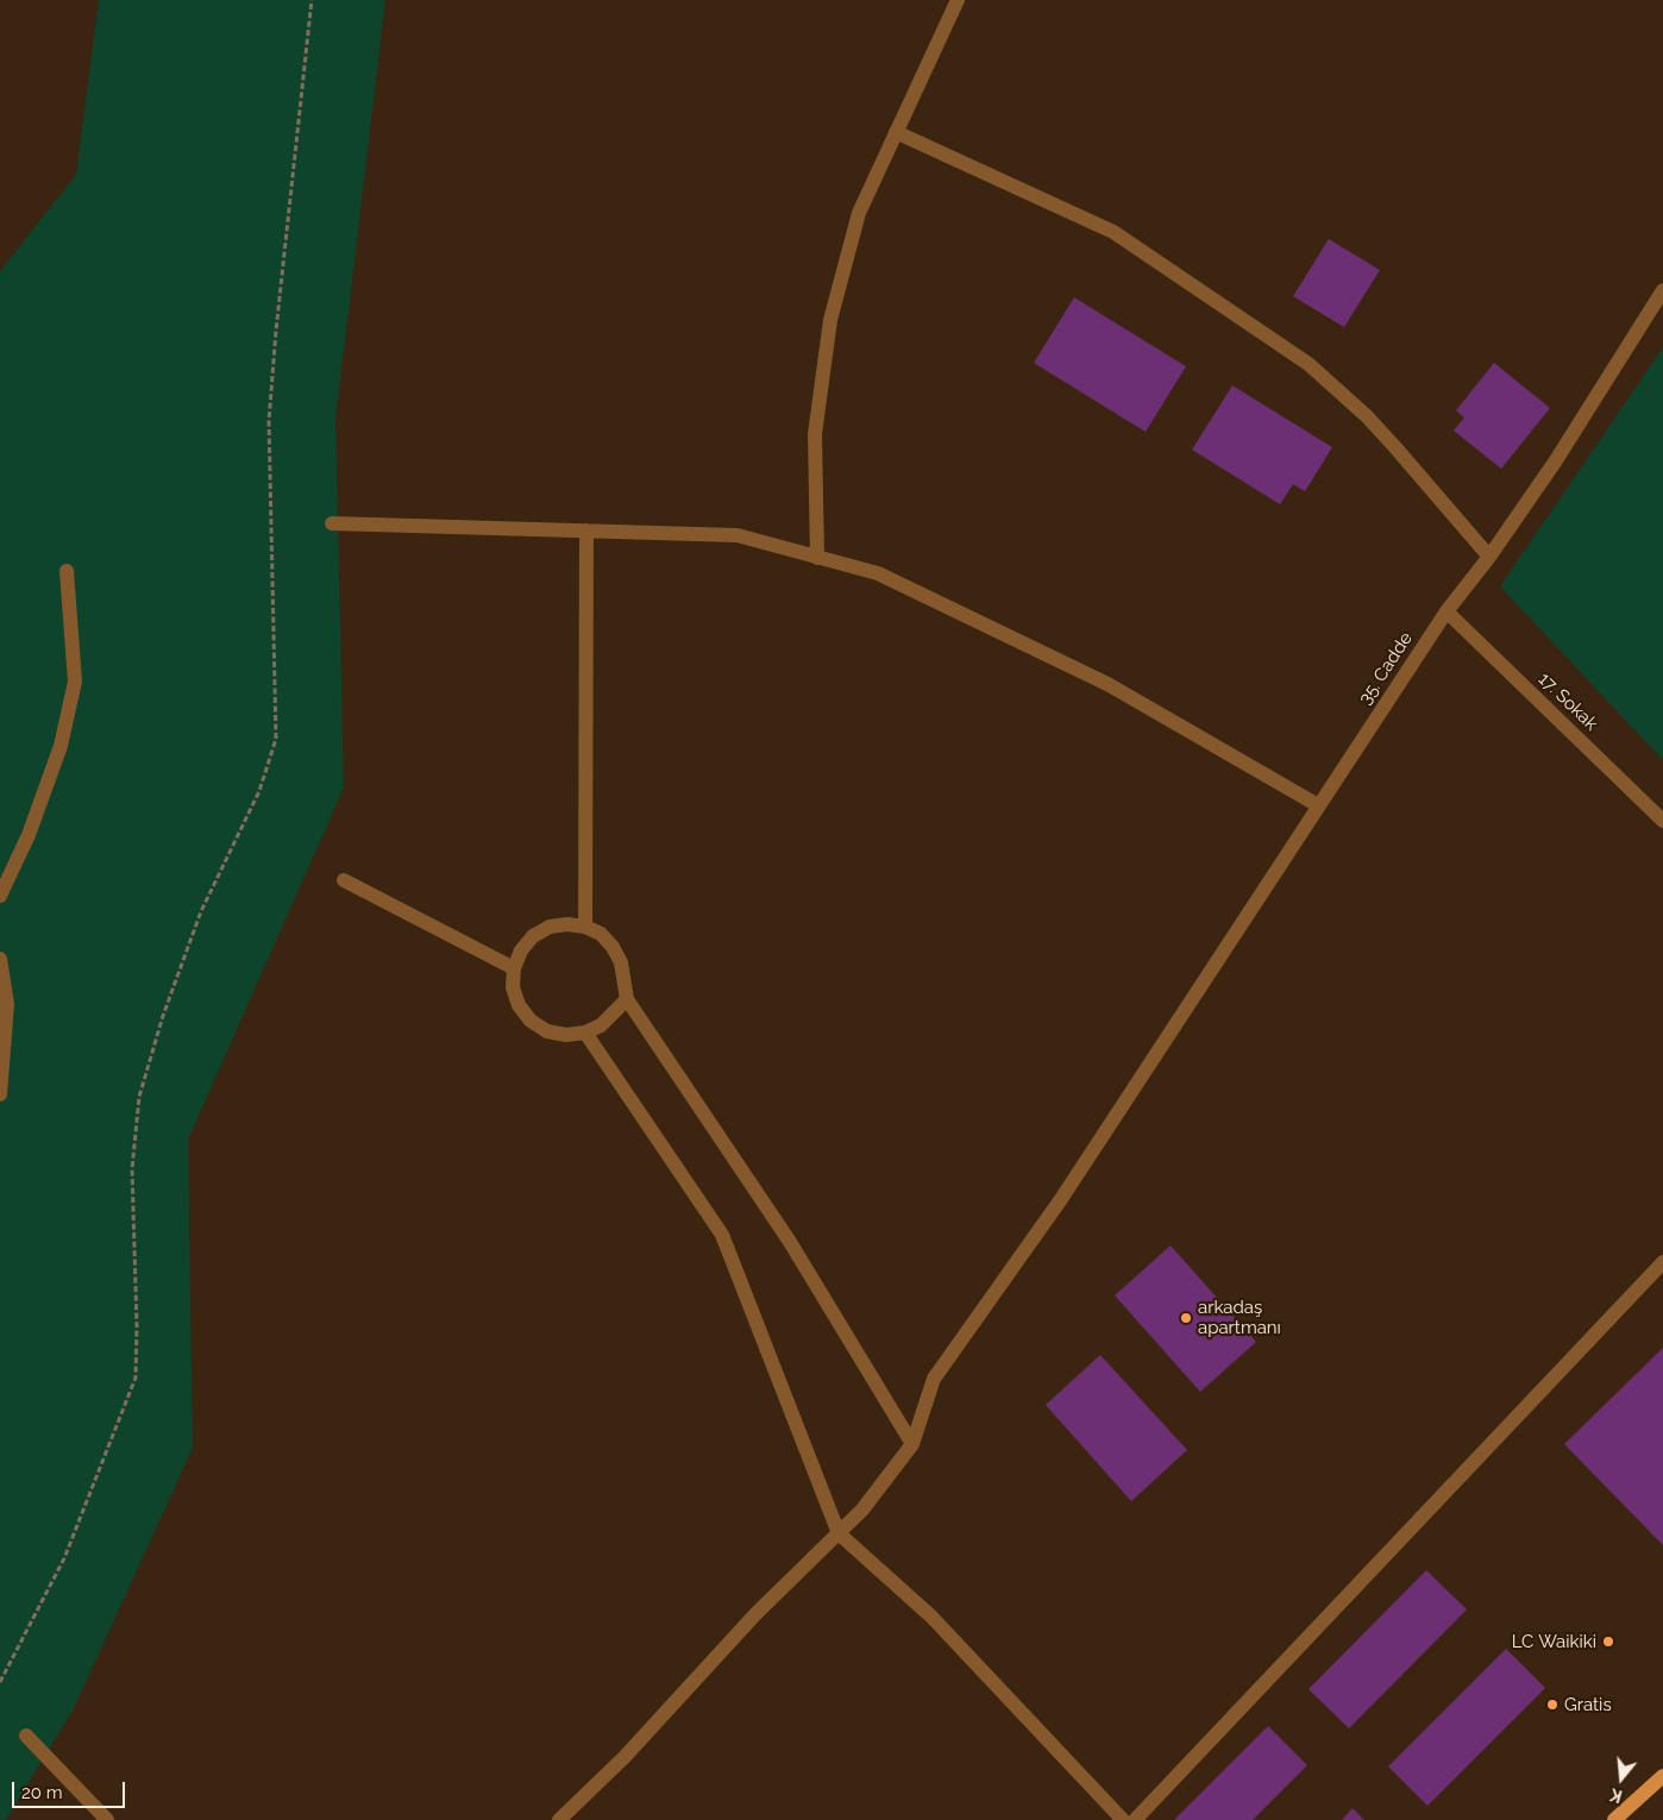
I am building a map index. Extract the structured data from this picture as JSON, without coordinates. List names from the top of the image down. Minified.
{"streets":{"street":["35. Cadde","17. Sokak"]},"crossings":[["35. Cadde","17. Sokak"]],"places":["arkadaş apartmanı","LC Waikiki","Gratis"],"scale_bar":"20 m","north":"bottom"}
